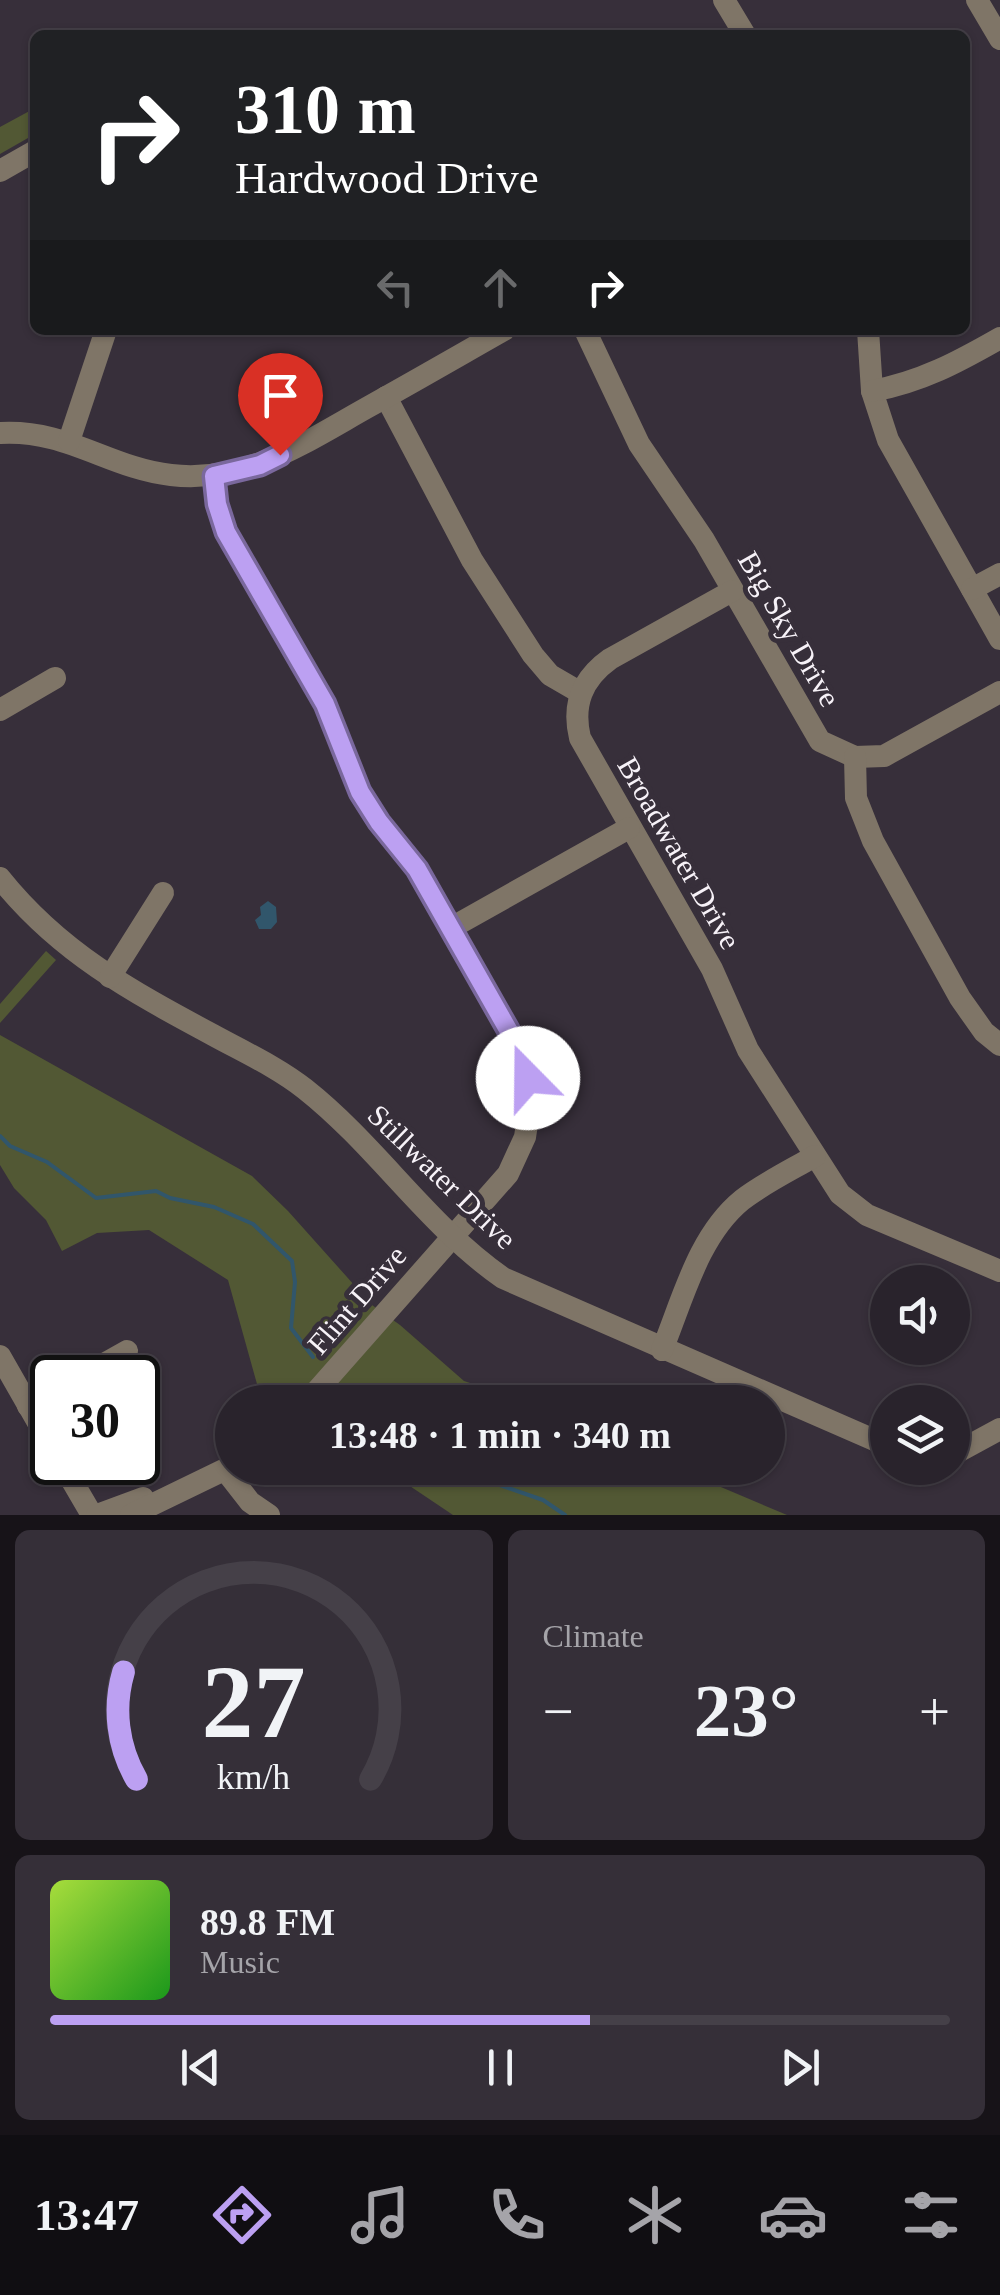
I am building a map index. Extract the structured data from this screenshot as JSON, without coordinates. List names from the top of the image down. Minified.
{"streets":{"street":["Big Sky Drive","Broadwater Drive","Stillwater Drive","Flint Drive"]},"crossings":[["Stillwater Drive","Flint Drive"]],"page":{"turn":["310 m","Hardwood Drive"],"limit":"30","trip":"13:48 · 1 min · 340 m","tile":"Climate","heat":["−","23°","+"],"song":["89.8 FM","Music"],"tabs":"13:47","gauge":["27","km/h"]}}
